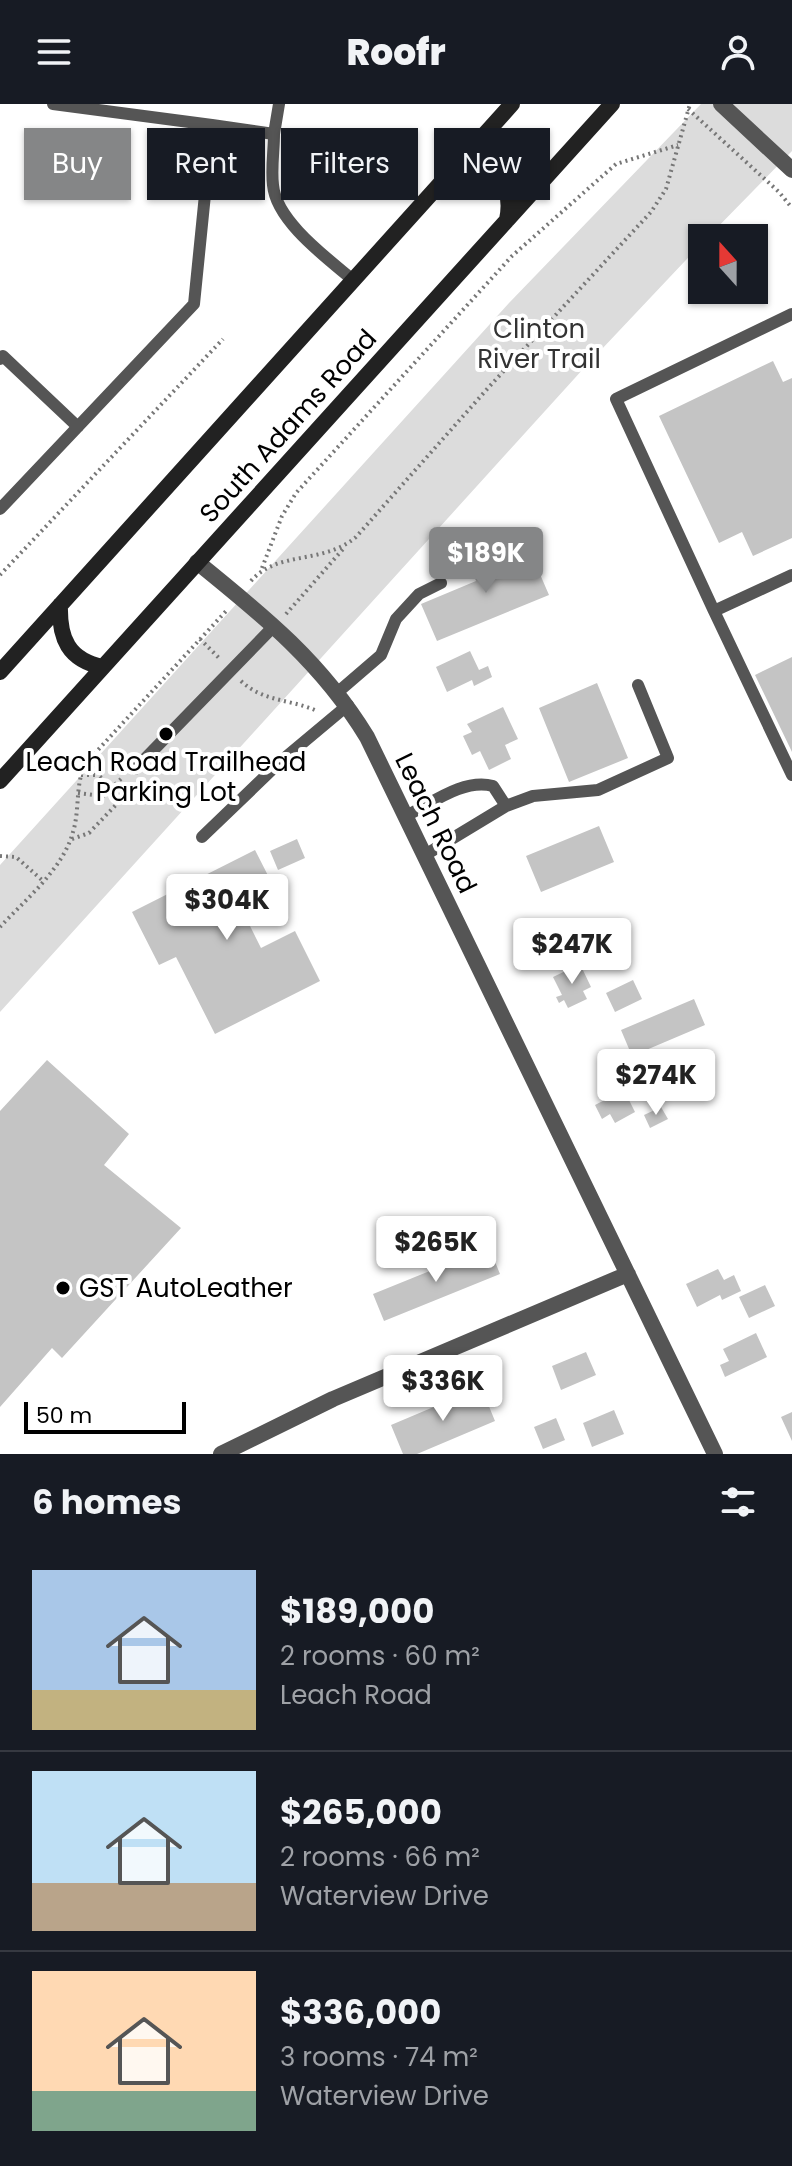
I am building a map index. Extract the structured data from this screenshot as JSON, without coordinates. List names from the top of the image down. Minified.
{"streets":{"main road":["South Adams Road"],"street":["Leach Road"]},"crossings":[["South Adams Road","Leach Road"]],"parks":["Clinton River Trail"],"places":["Leach Road Trailhead Parking Lot","GST AutoLeather"],"scale_bar":"50 m","north":"top","page":{"header":"Roofr","chip":["Buy","Rent","Filters","New"],"price":["$189K","$304K","$247K","$274K","$265K","$336K"],"scale":"50 m","heading":"6 homes","list":[{"name":"$189,000","note":"2 rooms · 60 m² · Leach Road"},{"name":"$265,000","note":"2 rooms · 66 m² · Waterview Drive"},{"name":"$336,000","note":"3 rooms · 74 m² · Waterview Drive"}]}}
